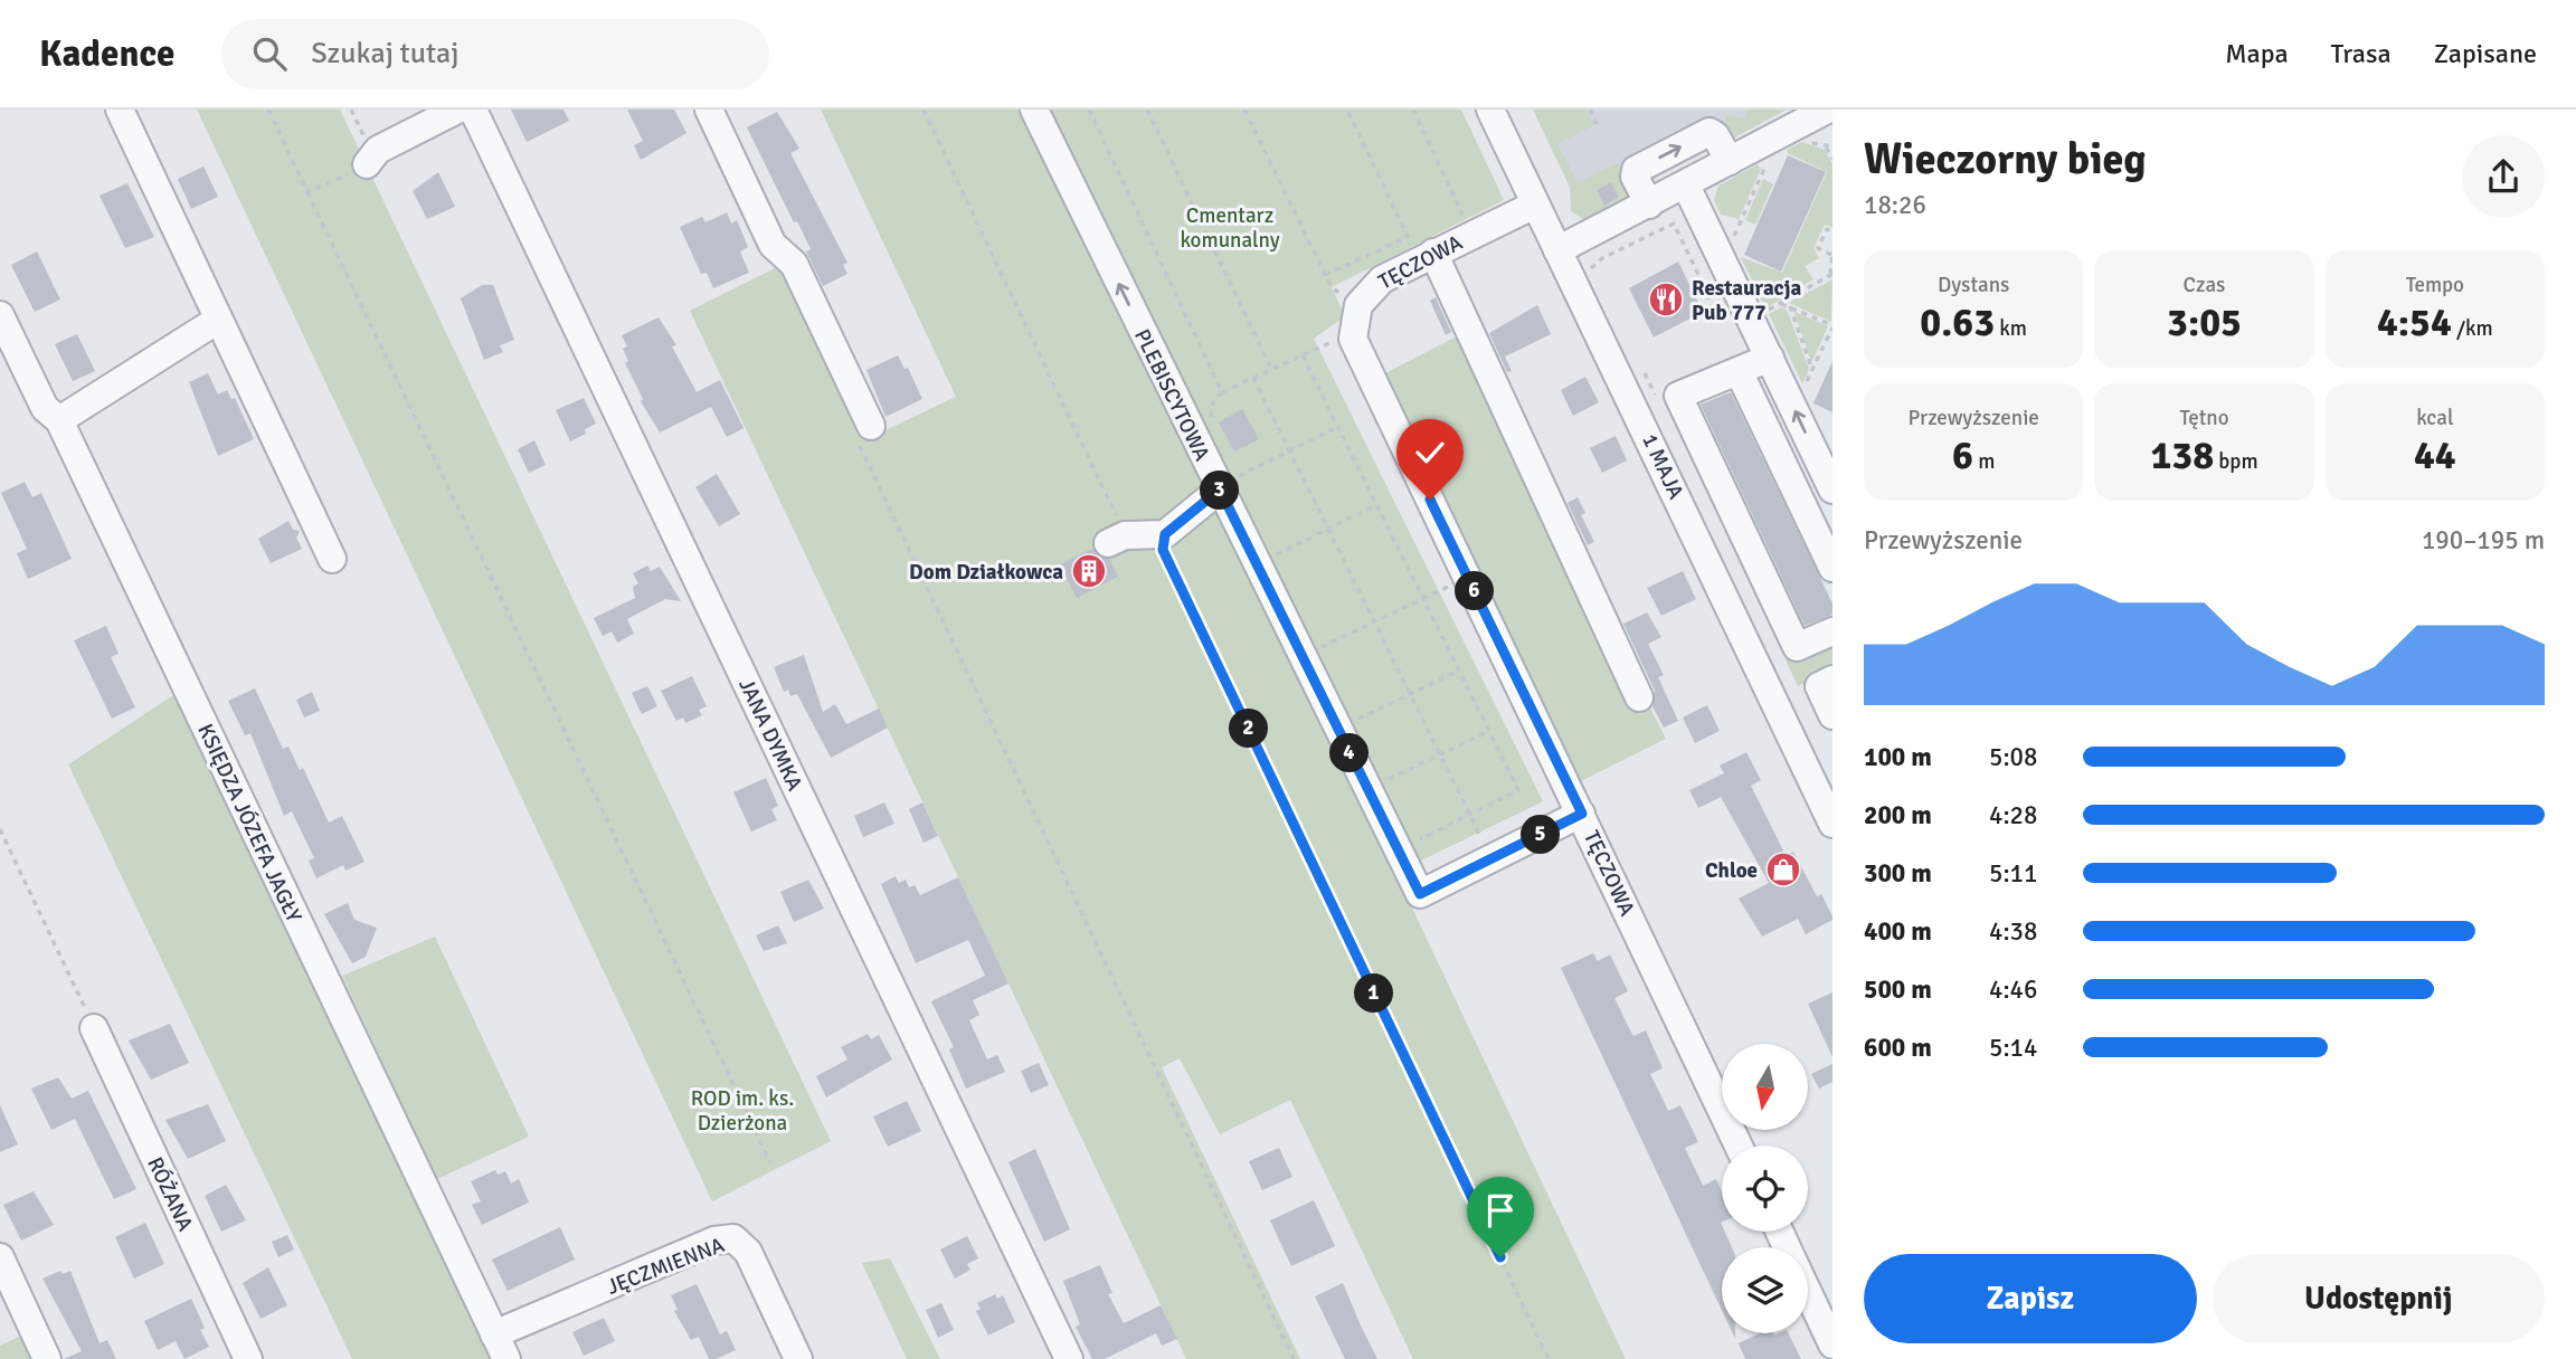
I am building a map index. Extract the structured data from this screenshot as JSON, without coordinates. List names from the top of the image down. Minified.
{"streets":{"street":["TĘCZOWA","PLEBISCYTOWA","1 MAJA","JANA DYMKA","KSIĘDZA JÓZEFA JAGŁY","RÓŻANA","JĘCZMIENNA"]},"crossings":[["TĘCZOWA","PLEBISCYTOWA"],["TĘCZOWA","1 MAJA"],["KSIĘDZA JÓZEFA JAGŁY","JĘCZMIENNA"]],"one_way":["PLEBISCYTOWA"],"parks":["Cmentarz komunalny","ROD im. ks. Dzierżona"],"places":{"restaurant":["Restauracja Pub 777"],"building":["Dom Działkowca"],"shop":["Chloe"]},"north":"bottom","page":{"header":"Kadence","search":"Szukaj tutaj","nav":["Mapa","Trasa","Zapisane"],"heading":["Wieczorny bieg","18:26"],"stats":[["Dystans","0.63 km"],["Czas","3:05"],["Tempo","4:54 /km"],["Przewyższenie","6 m"],["Tętno","138 bpm"],["kcal","44"]],"pins":["3","6","2","4","5","1"],"chart":["Przewyższenie","190–195 m"],"list":[{"name":"100 m","note":"5:08"},{"name":"200 m","note":"4:28"},{"name":"300 m","note":"5:11"},{"name":"400 m","note":"4:38"},{"name":"500 m","note":"4:46"},{"name":"600 m","note":"5:14"}],"buttons":["Zapisz","Udostępnij"]}}
